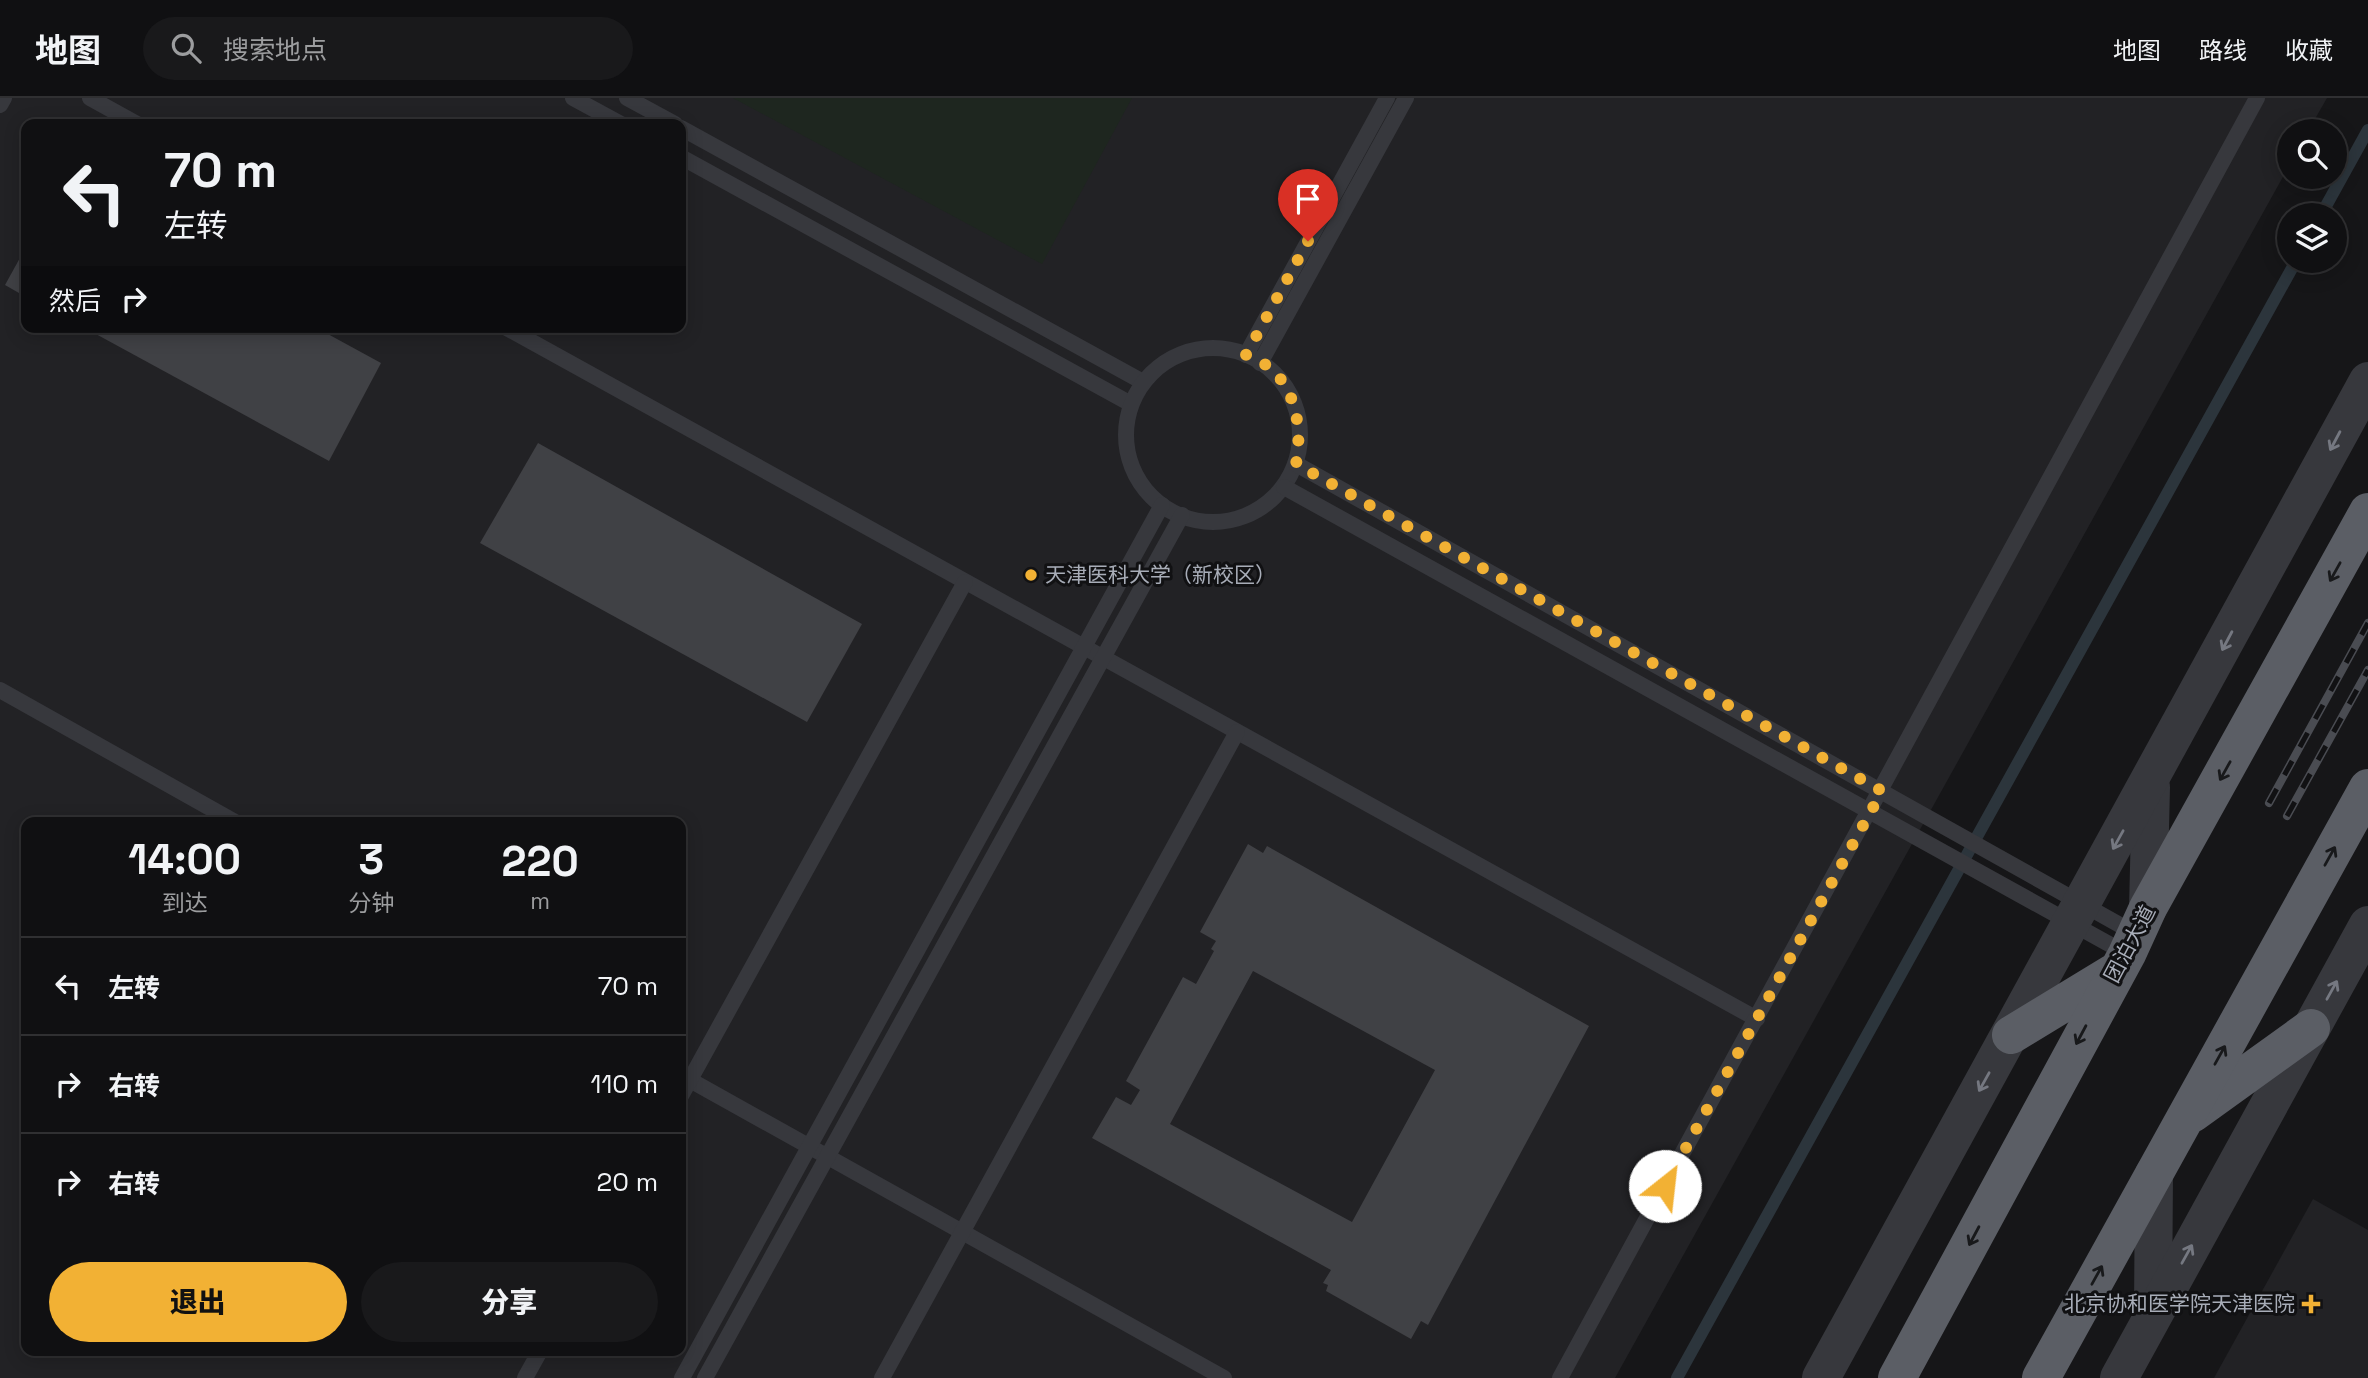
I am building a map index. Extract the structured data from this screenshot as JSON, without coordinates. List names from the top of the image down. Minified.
{"streets":{"highway":["团泊大道"]},"places":{"other":["天津医科大学（新校区）"],"health":["北京协和医学院天津医院"]},"page":{"header":"地图","search":"搜索地点","nav":["地图","路线","收藏"],"turn":["70 m","左转"],"then":"然后","eta":["14:00","到达","3","分钟","220","m"],"list":[{"name":"左转","value":"70 m"},{"name":"右转","value":"110 m"},{"name":"右转","value":"20 m"}],"buttons":["退出","分享"]}}
